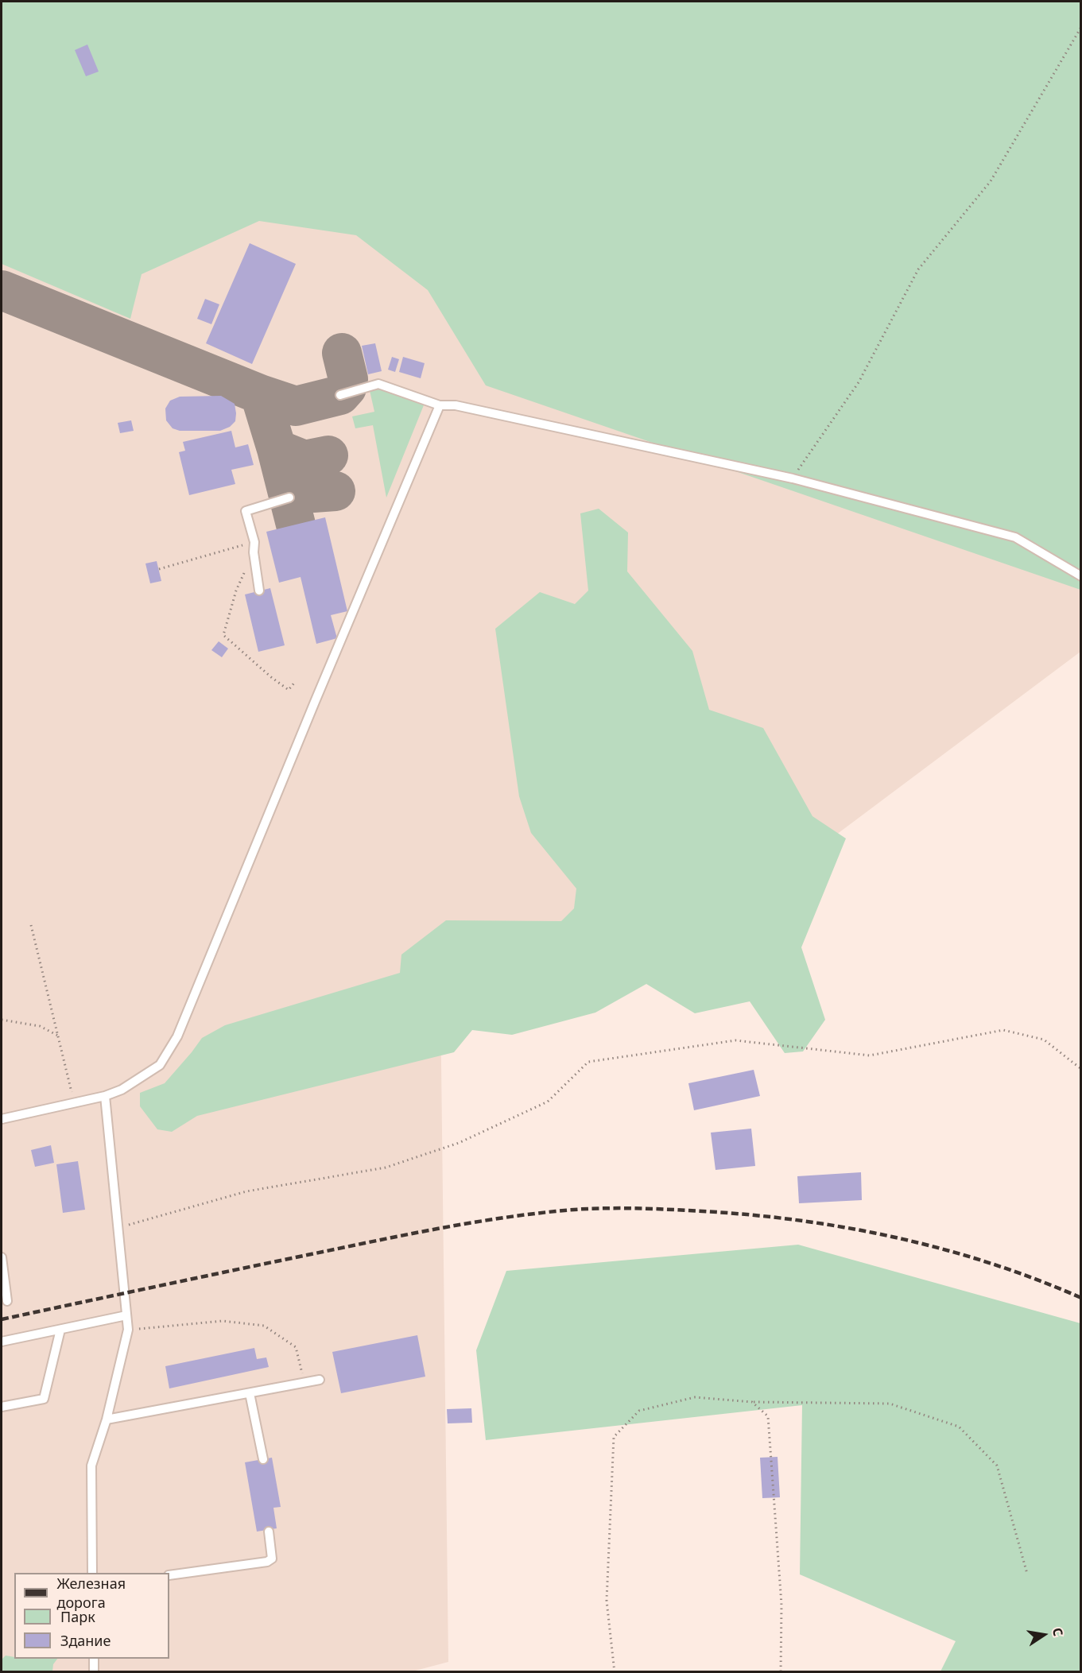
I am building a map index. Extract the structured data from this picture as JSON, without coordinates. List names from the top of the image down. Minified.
{"legend":["Железная дорога","Парк","Здание"],"north":"right"}
